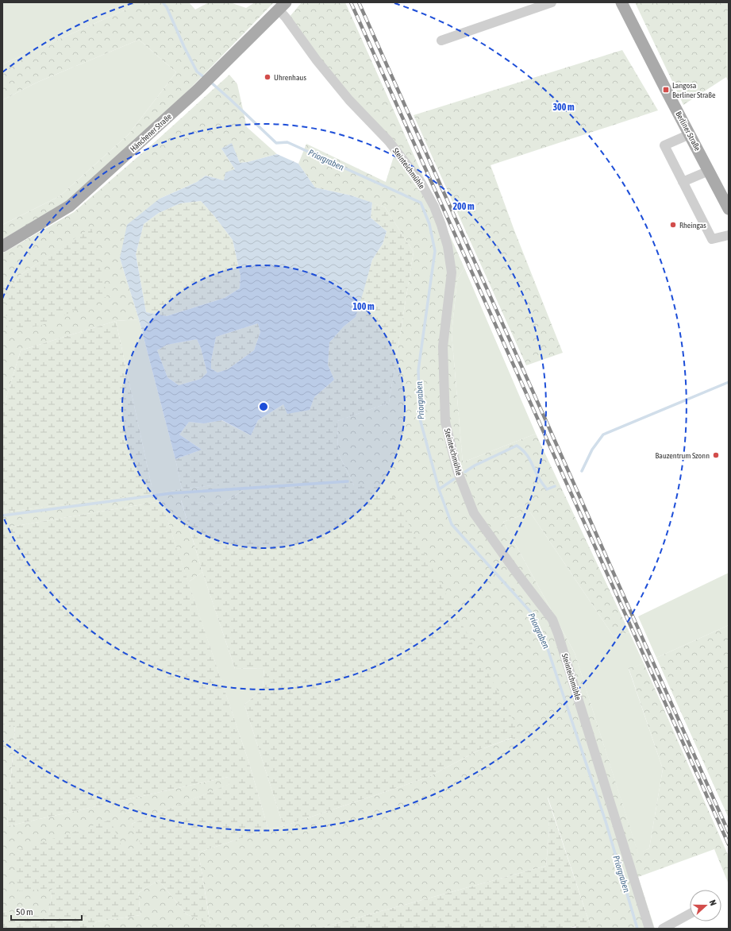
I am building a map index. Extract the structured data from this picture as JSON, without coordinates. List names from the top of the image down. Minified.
{"streets":{"main road":["Berliner Straße","Hänchener Straße"],"street":["Steinteichmühle"]},"crossings":[["Hänchener Straße","Steinteichmühle"]],"water":["Priorgraben"],"places":{"other":["Uhrenhaus","Rheingas","Bauzentrum Szonn"],"transit":["Langosa Berliner Straße"]},"scale_bar":"50 m","north":"right","rings":["300 m","200 m","100 m"]}
